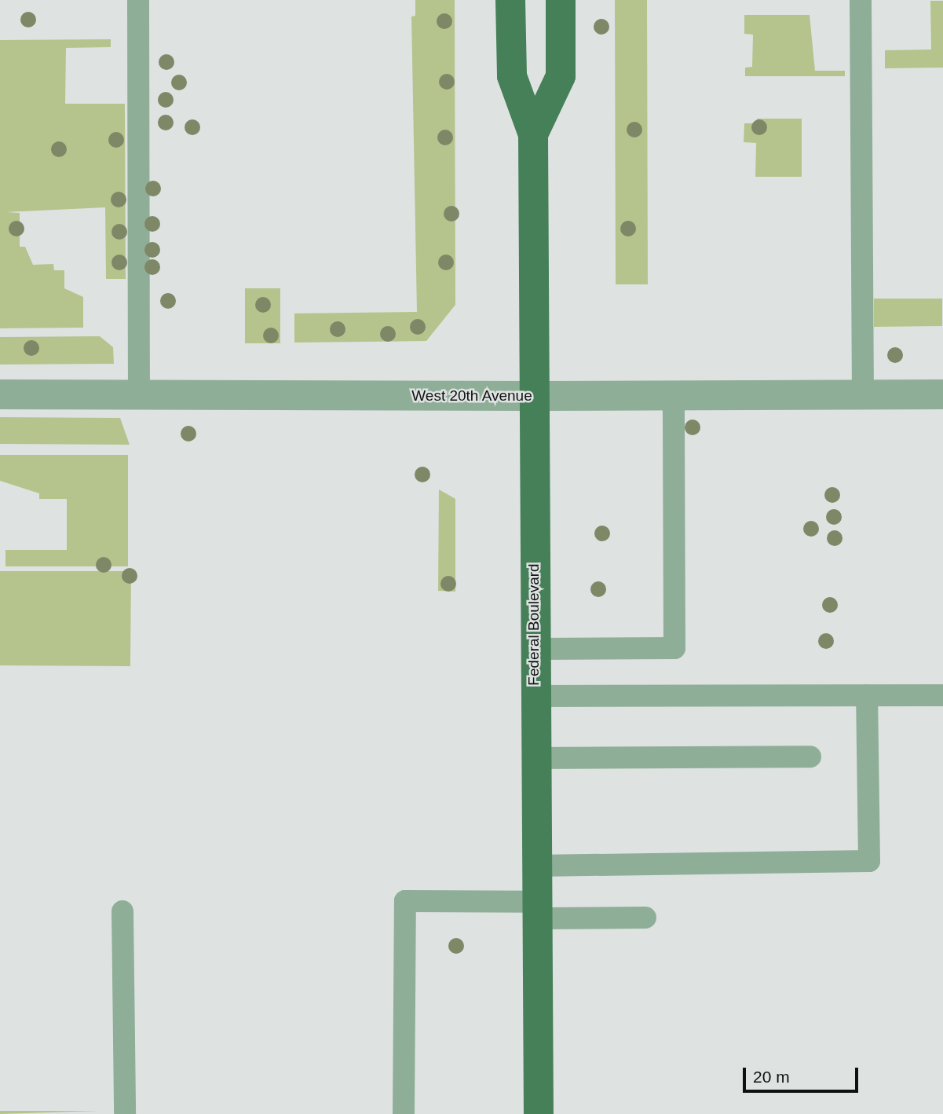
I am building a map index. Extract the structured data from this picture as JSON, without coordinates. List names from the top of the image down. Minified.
{"streets":{"main road":["Federal Boulevard"],"street":["West 20th Avenue"]},"crossings":[["West 20th Avenue","Federal Boulevard"]],"scale_bar":"20 m"}
